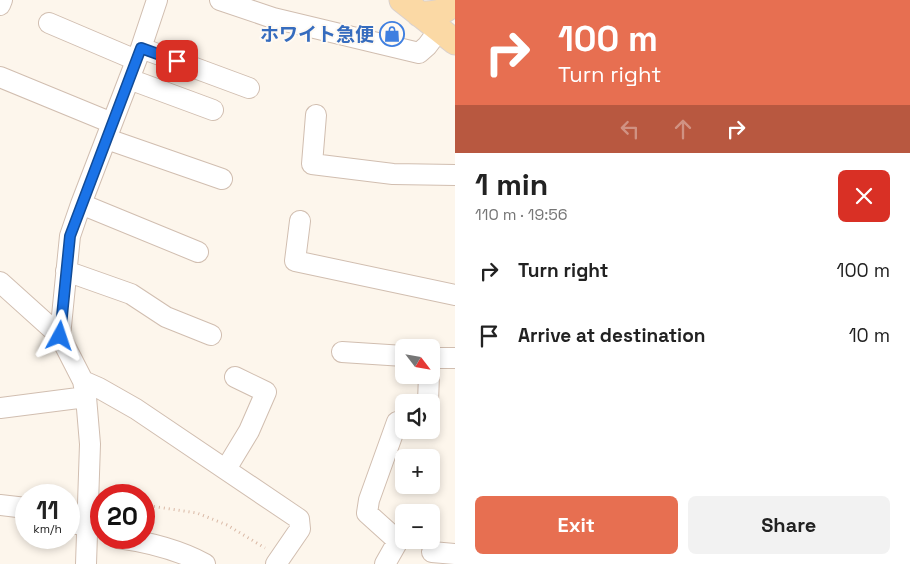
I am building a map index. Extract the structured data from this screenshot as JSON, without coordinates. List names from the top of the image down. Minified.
{"places":{"shop":["ホワイト急便"]},"north":"bottom right","page":{"turn":["100 m","Turn right"],"heading":["1 min","110 m · 19:56"],"list":[{"name":"Turn right","value":"100 m"},{"name":"Arrive at destination","value":"10 m"}],"map_buttons":["+","−"],"speed":"11 km/h","limit":"20","buttons":["Exit","Share"]}}
